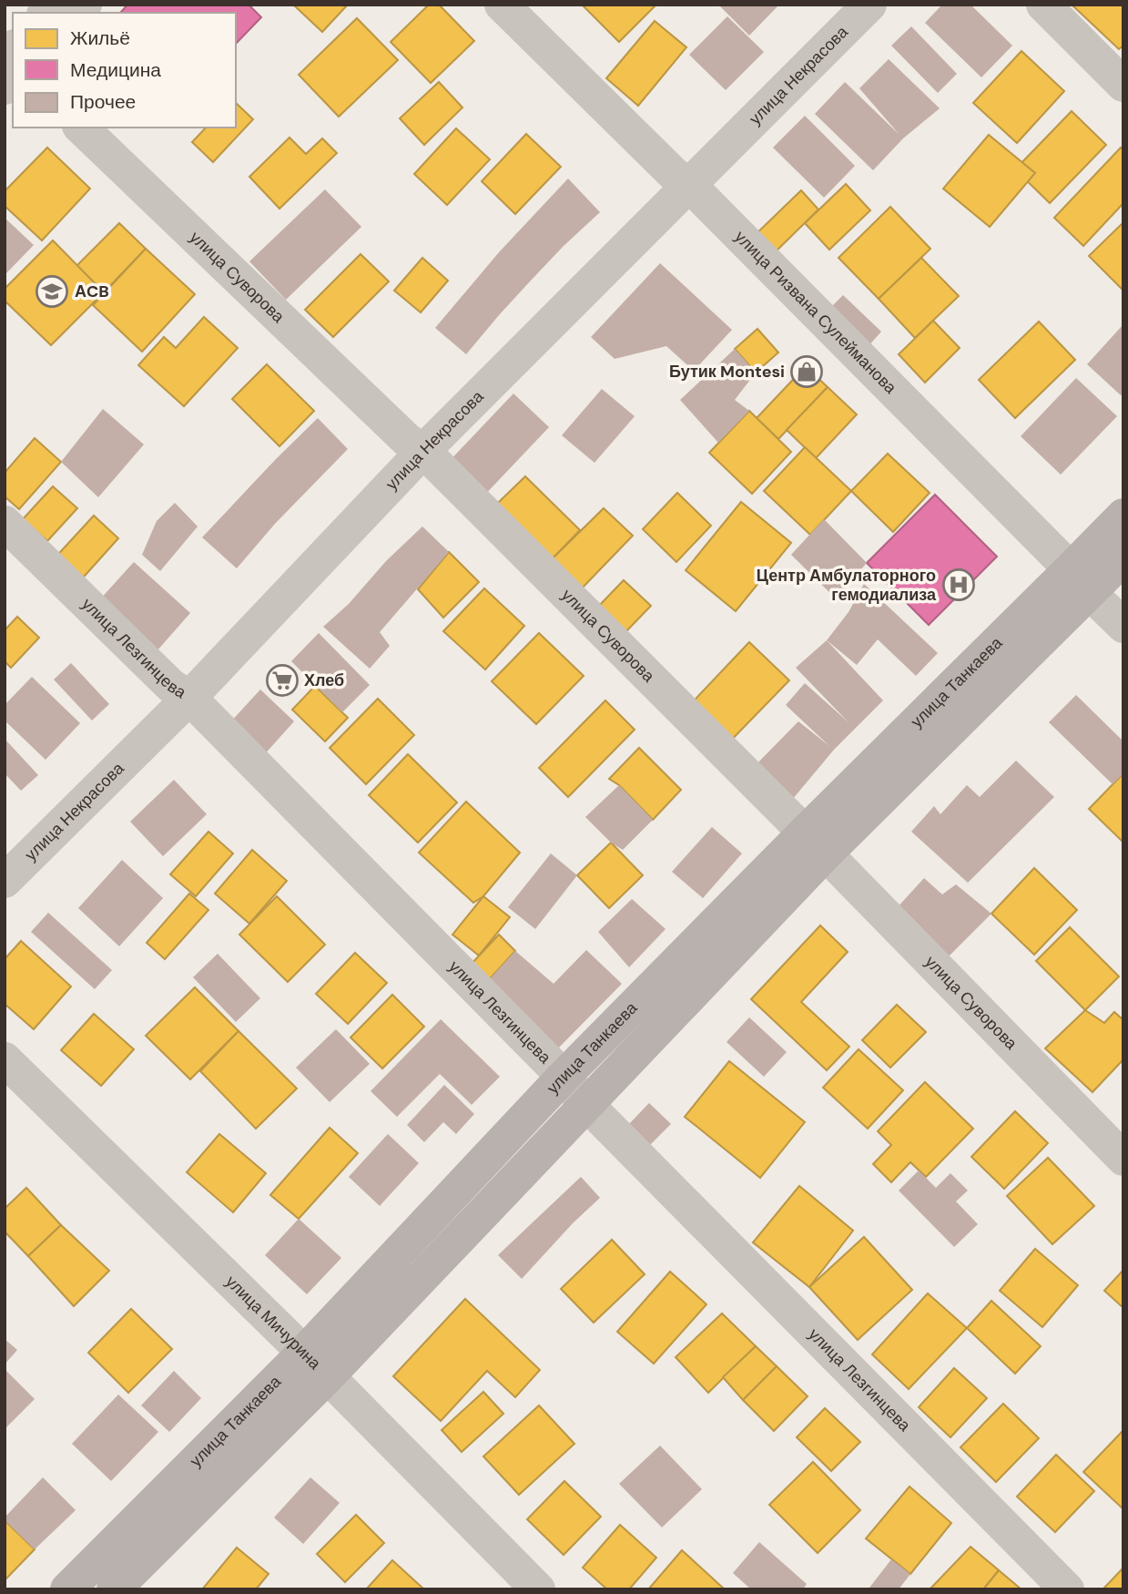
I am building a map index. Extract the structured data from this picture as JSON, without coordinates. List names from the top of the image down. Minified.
{"streets":{"main road":["улица Танкаева"],"street":["улица Некрасова","улица Суворова","улица Ризвана Сулейманова","улица Лезгинцева","улица Мичурина"]},"crossings":[["улица Некрасова","улица Суворова"],["улица Некрасова","улица Ризвана Сулейманова"],["улица Некрасова","улица Лезгинцева"],["улица Суворова","улица Танкаева"],["улица Ризвана Сулейманова","улица Танкаева"],["улица Лезгинцева","улица Танкаева"],["улица Танкаева","улица Мичурина"]],"places":{"school or university":["АCB"],"shop":["Бутик Montesi"],"hospital":["Центр Амбулаторного гемодиализа"],"supermarket":["Хлеб"]},"legend":["Жильё","Медицина","Прочее"]}
